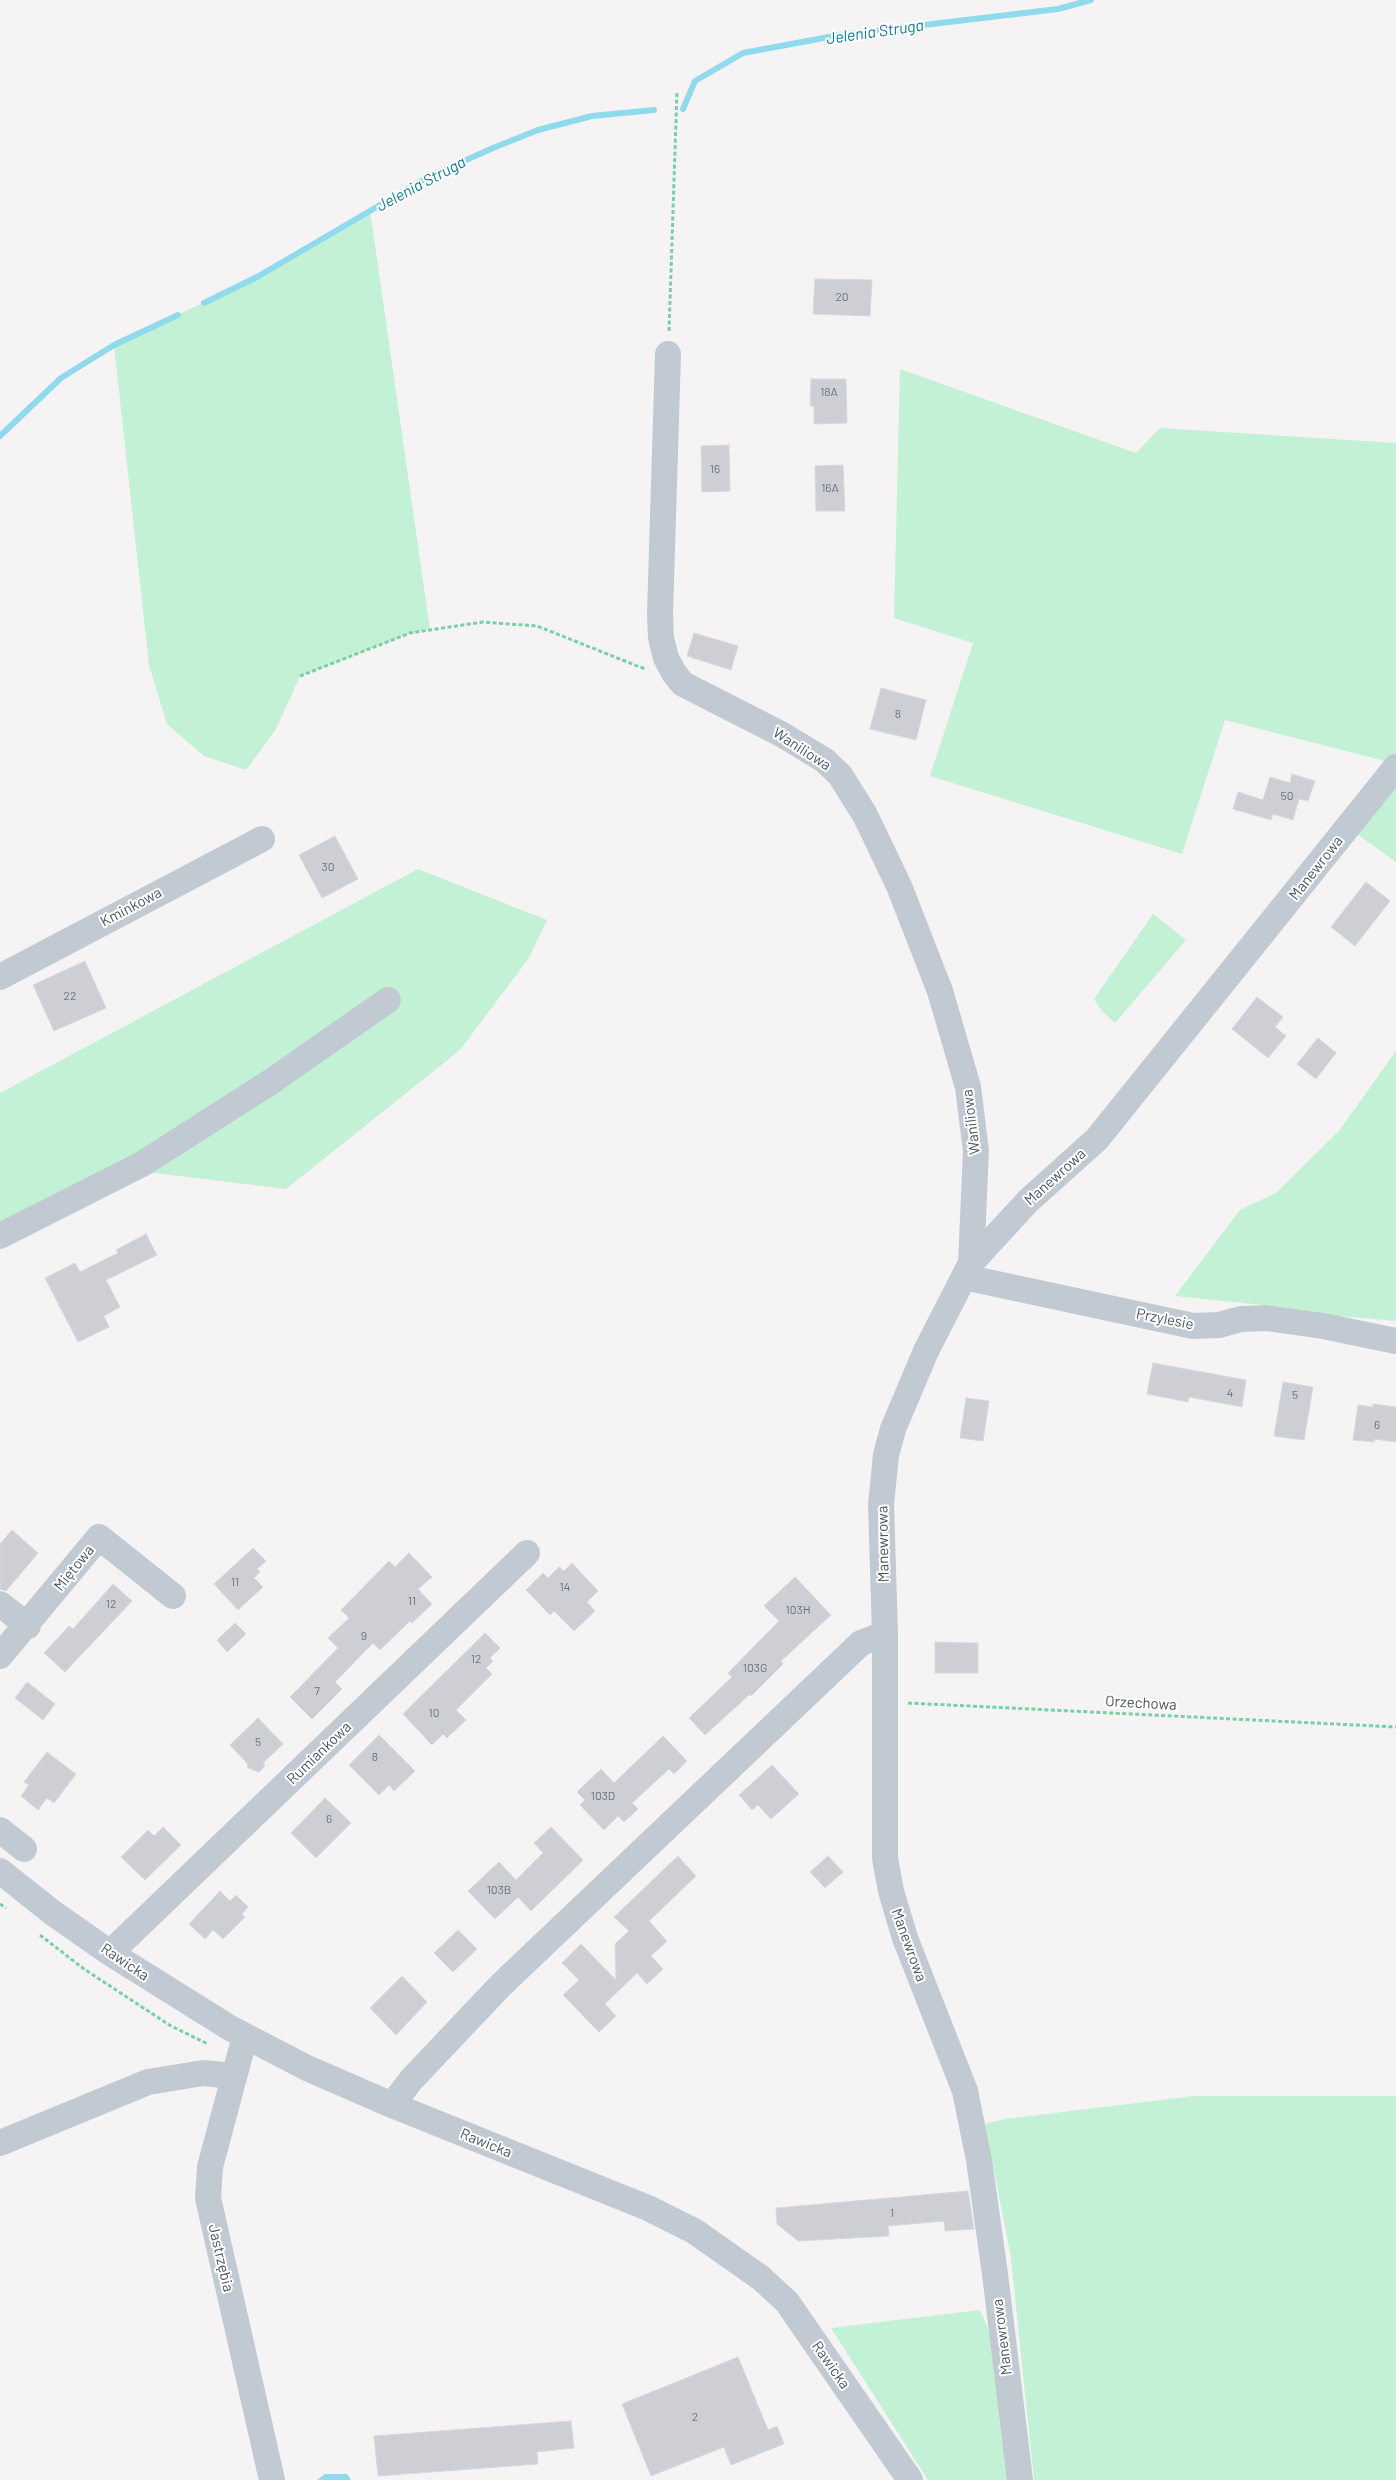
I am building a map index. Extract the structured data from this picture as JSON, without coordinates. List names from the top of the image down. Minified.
{"streets":{"street":["Waniliowa","Manewrowa","Kminkowa","Przylesie","Miętowa","Rumiankowa","Rawicka","Jastrzębia"],"path":["Orzechowa"]},"crossings":[["Waniliowa","Manewrowa"],["Waniliowa","Przylesie"],["Manewrowa","Przylesie"],["Manewrowa","Orzechowa"],["Rumiankowa","Rawicka"],["Rawicka","Jastrzębia"]],"water":["Jelenia Struga"],"house_numbers":["20","18A","16","16A","8","50","30","22","4","5","6","11","14","11","12","103H","9","12","103G","7","10","5","8","103D","6","103B","1","2"]}
